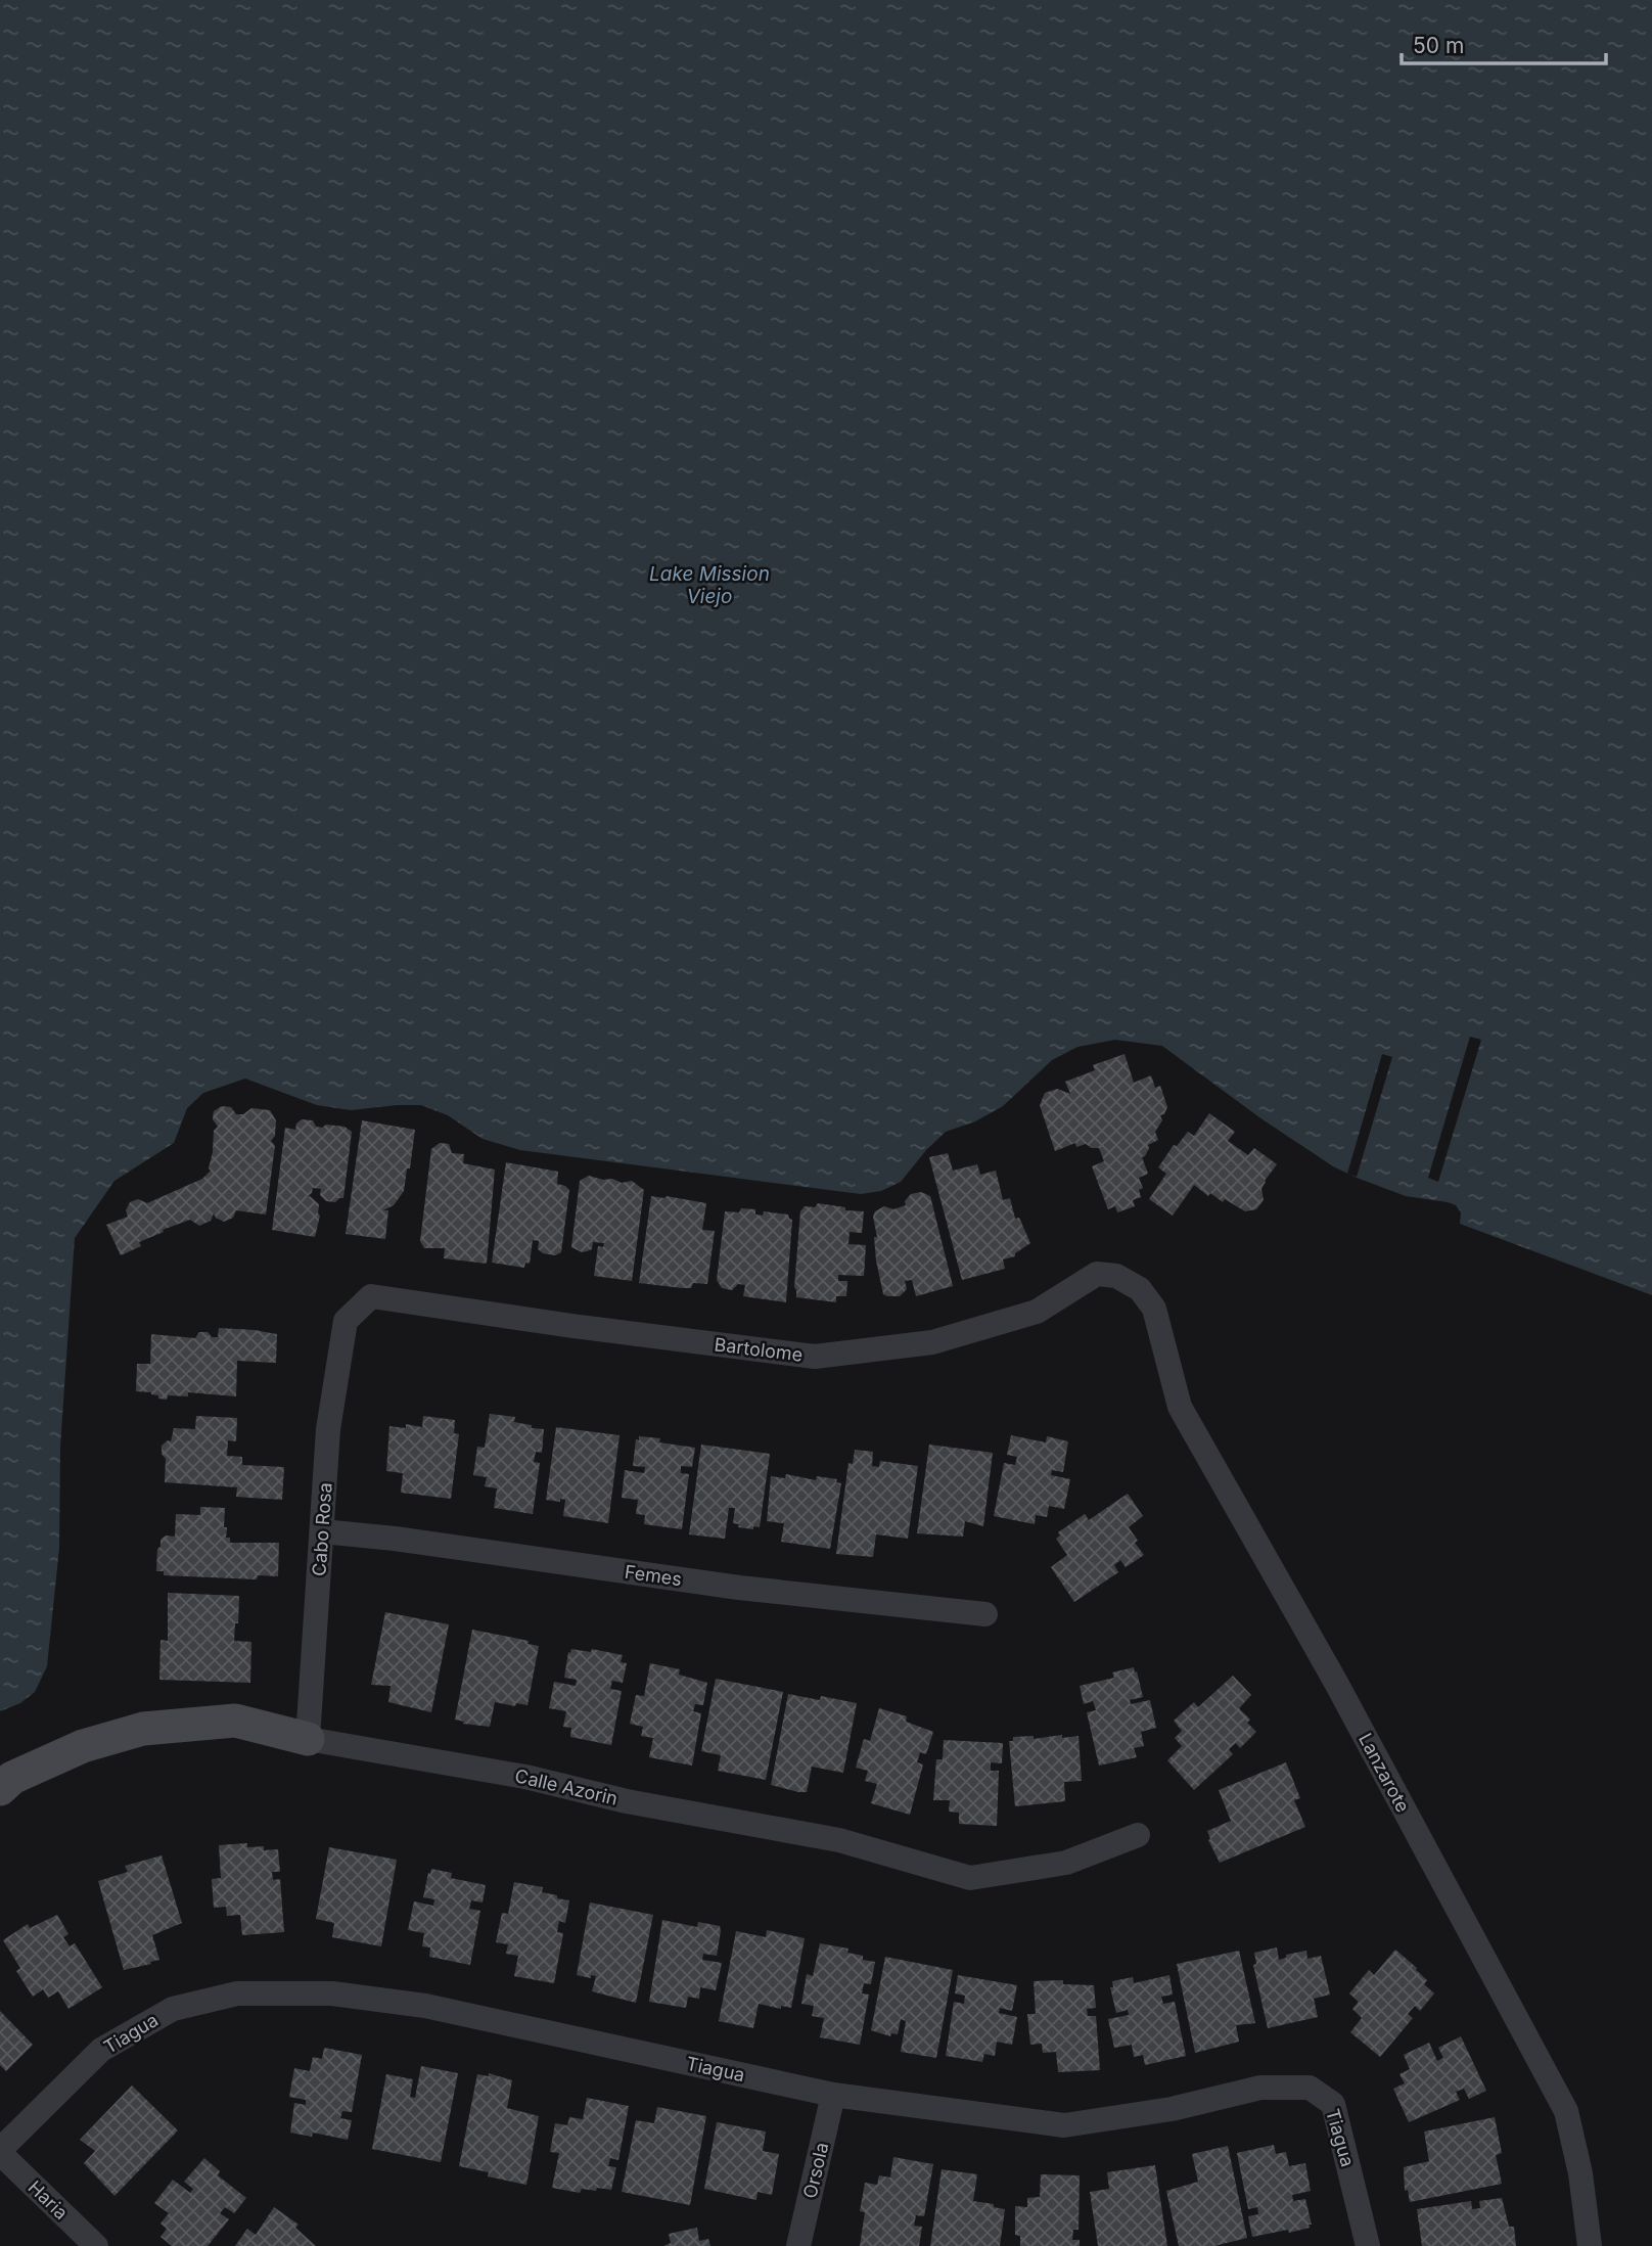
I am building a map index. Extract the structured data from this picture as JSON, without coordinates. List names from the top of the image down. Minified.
{"streets":{"street":["Bartolome","Cabo Rosa","Femes","Lanzarote","Calle Azorin","Tiagua","Orsola","Haria"]},"crossings":[["Bartolome","Cabo Rosa"],["Bartolome","Lanzarote"],["Cabo Rosa","Femes"],["Cabo Rosa","Calle Azorin"],["Tiagua","Orsola"],["Tiagua","Haria"]],"water":["Lake Mission Viejo"],"scale_bar":"50 m"}
